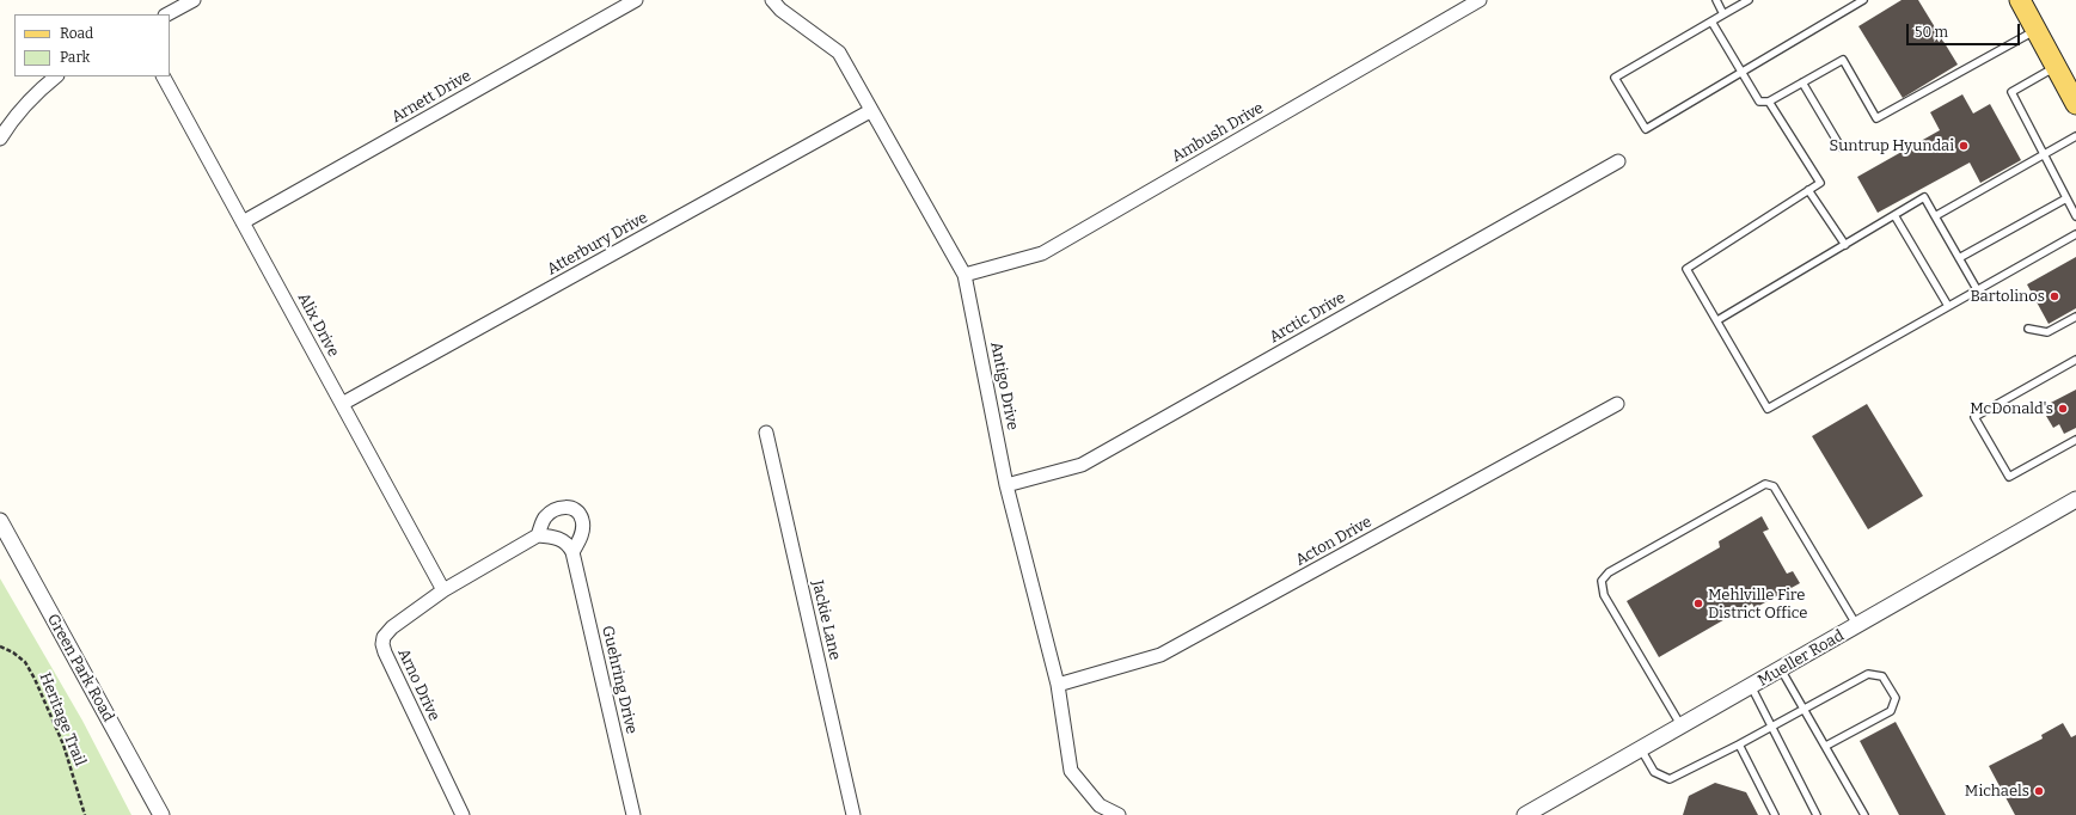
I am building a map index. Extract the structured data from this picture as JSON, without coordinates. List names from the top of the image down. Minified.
{"streets":{"street":["Arnett Drive","Ambush Drive","Atterbury Drive","Arctic Drive","Alix Drive","Antigo Drive","Acton Drive","Jackie Lane","Mueller Road","Green Park Road","Guehring Drive","Arno Drive"],"path":["Heritage Trail"]},"crossings":[["Arnett Drive","Alix Drive"],["Ambush Drive","Antigo Drive"],["Atterbury Drive","Alix Drive"],["Atterbury Drive","Antigo Drive"],["Arctic Drive","Antigo Drive"],["Alix Drive","Arno Drive"],["Antigo Drive","Acton Drive"]],"places":["Suntrup Hyundai","Bartolinos","McDonald's","Mehlville Fire District Office","Michaels"],"legend":["Road","Park"],"scale_bar":"50 m"}
